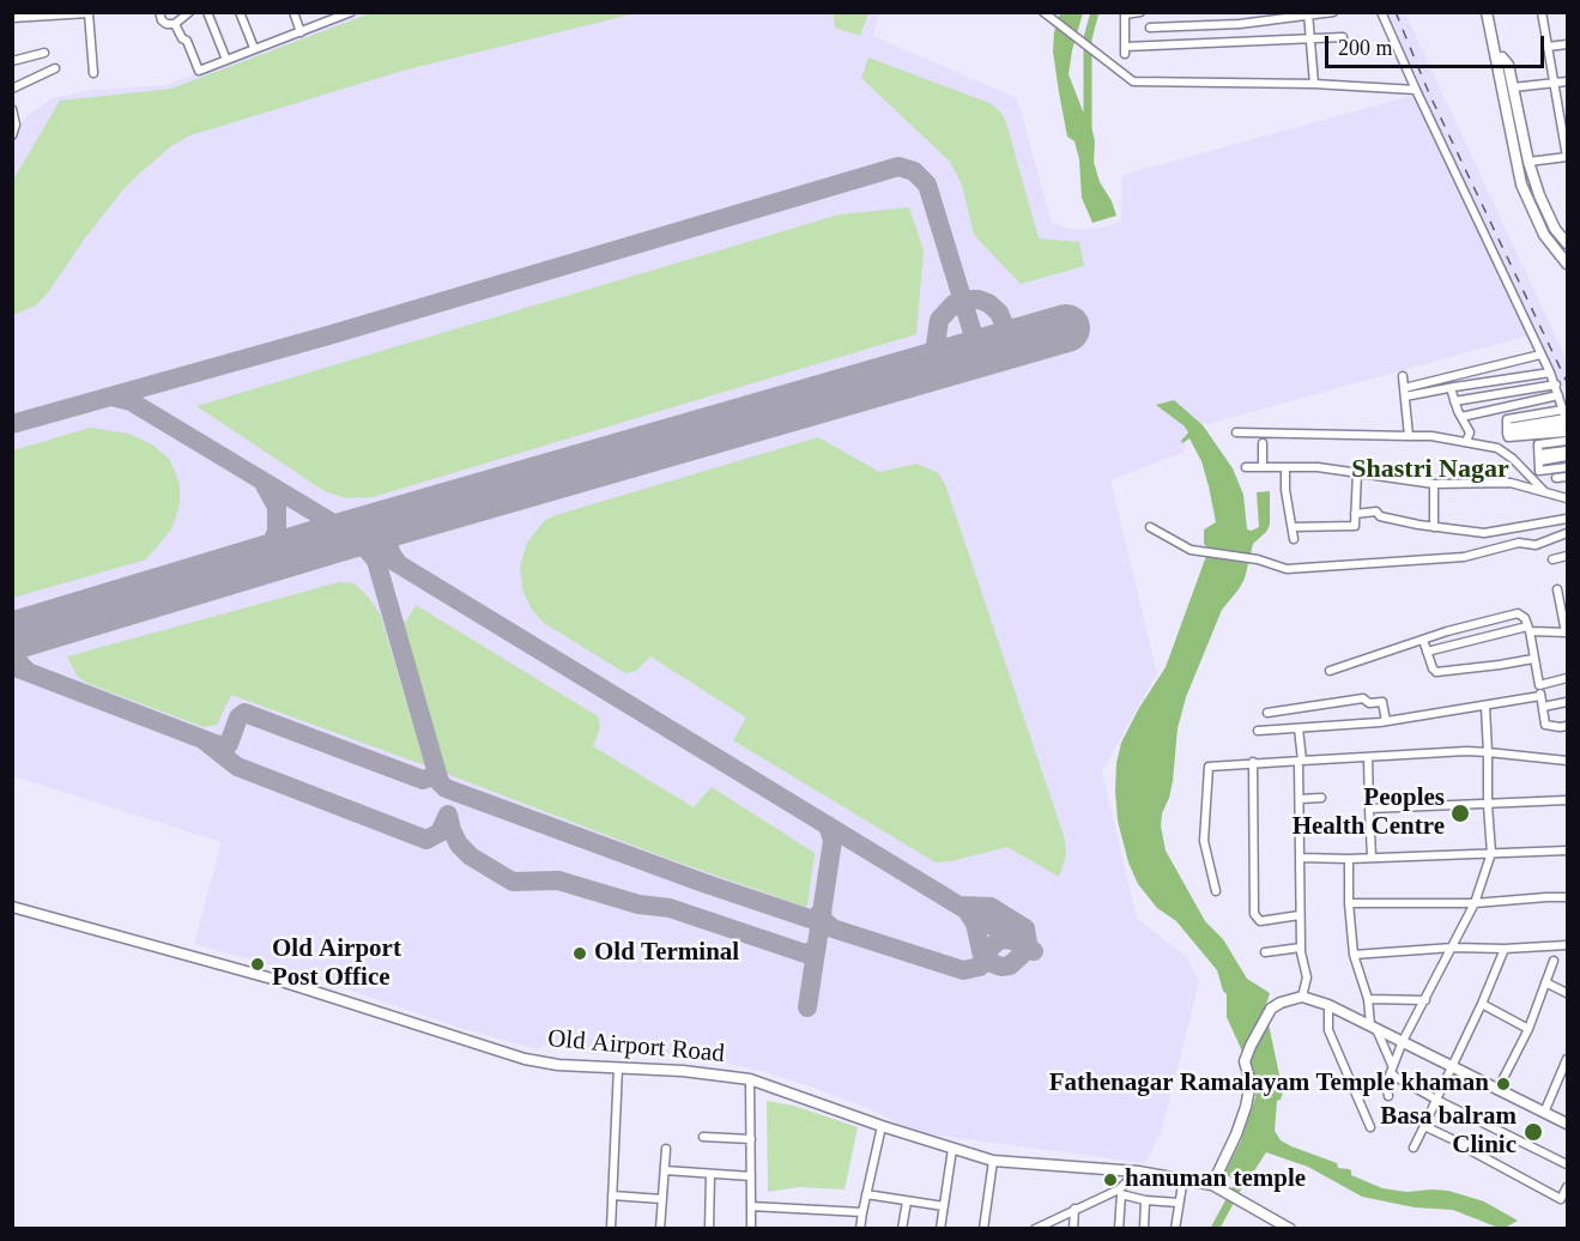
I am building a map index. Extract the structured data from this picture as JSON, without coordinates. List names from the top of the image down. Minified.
{"streets":{"main road":["Old Airport Road"]},"districts":["Shastri Nagar"],"places":["Peoples Health Centre","Old Terminal","Old Airport Post Office","Fathenagar Ramalayam Temple khaman","Basa balram Clinic","hanuman temple"],"scale_bar":"200 m"}
